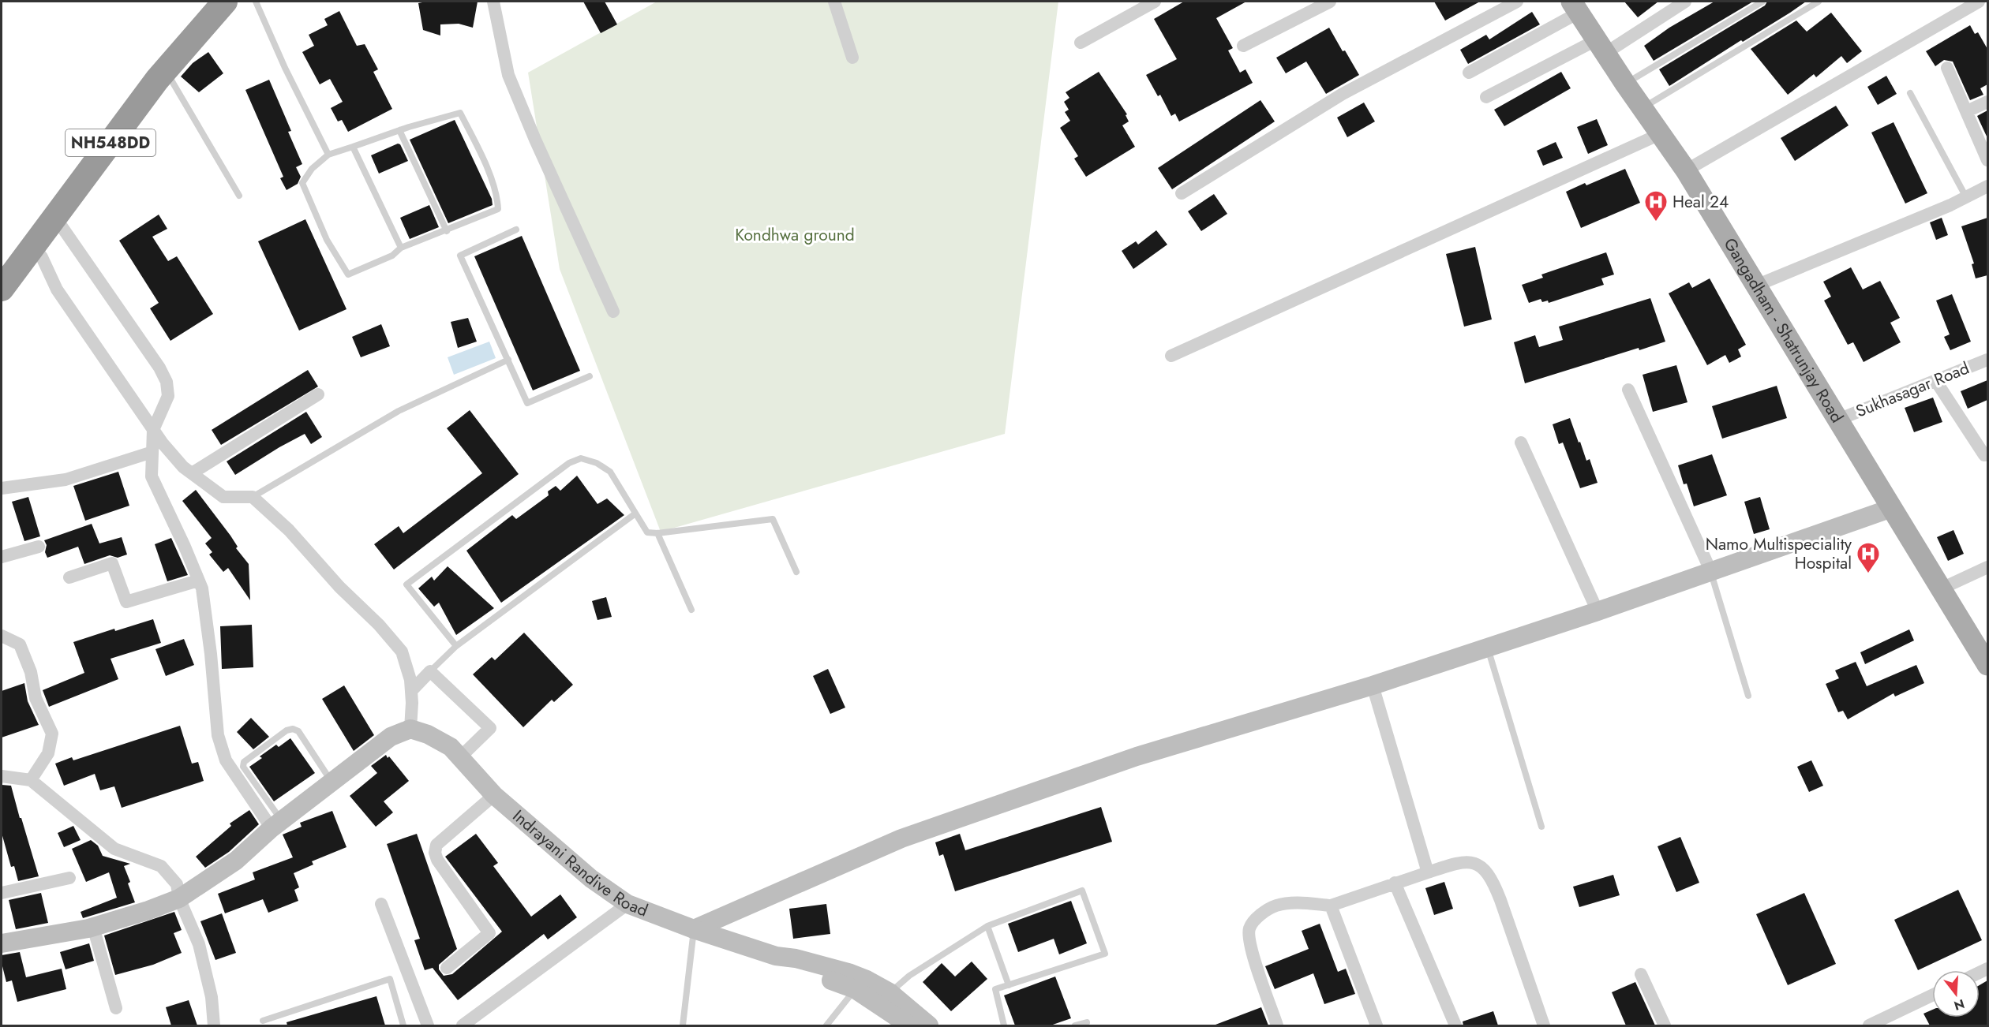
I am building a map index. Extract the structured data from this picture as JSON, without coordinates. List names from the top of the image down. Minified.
{"streets":{"highway":["NH548DD"],"main road":["Gangadham - Shatrunjay Road"],"street":["Sukhasagar Road","Indrayani Randive Road"]},"crossings":[["Gangadham - Shatrunjay Road","Sukhasagar Road"]],"parks":["Kondhwa ground"],"places":{"hospital":["Heal 24","Namo Multispeciality Hospital"]},"north":"bottom"}
